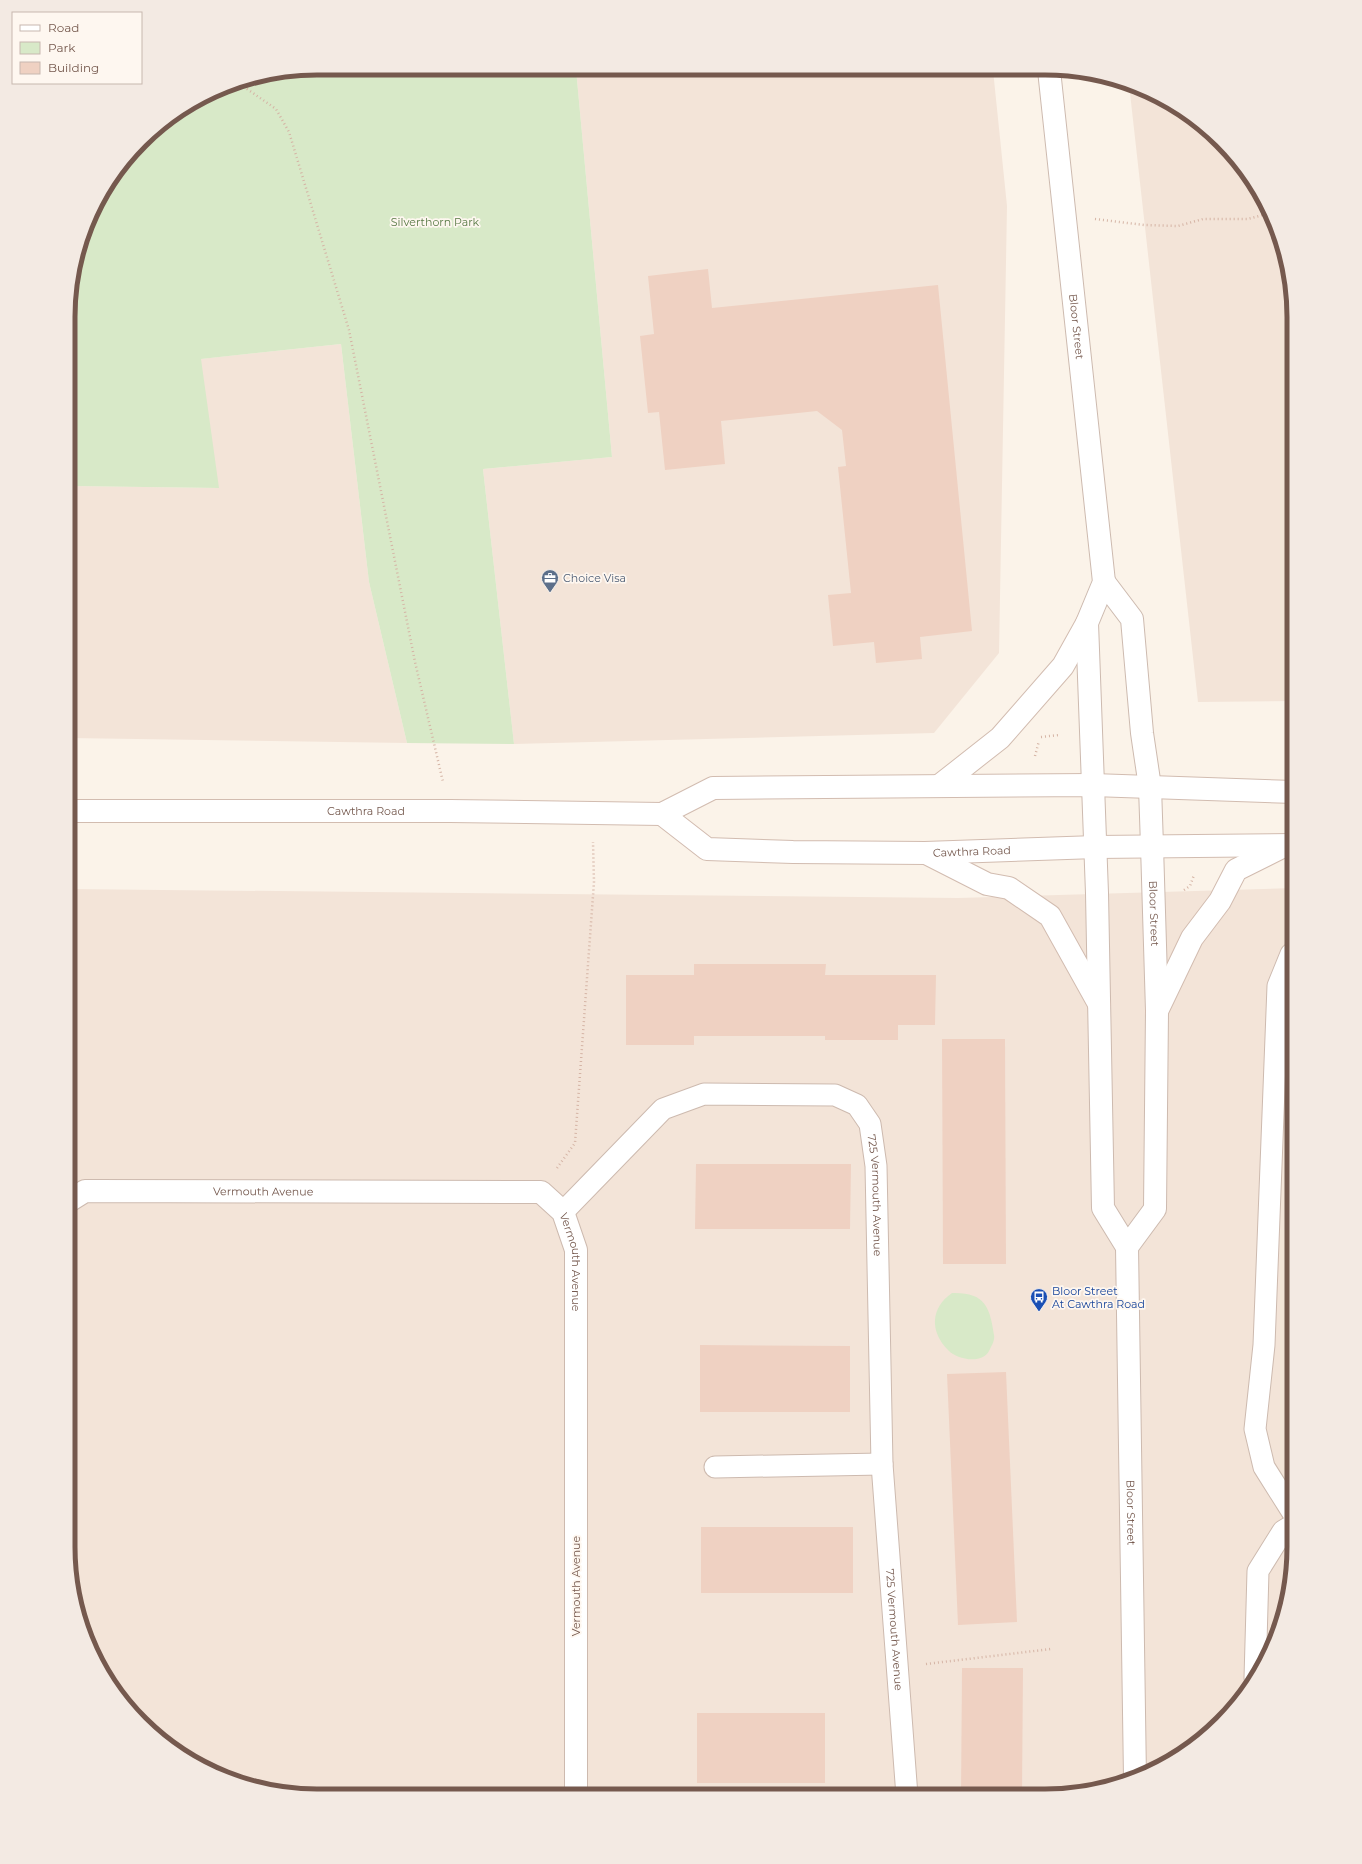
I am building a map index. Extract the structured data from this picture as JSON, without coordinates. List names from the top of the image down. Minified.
{"streets":{"street":["Bloor Street","Cawthra Road","Vermouth Avenue"],"lane":["725 Vermouth Avenue"]},"crossings":[["Bloor Street","Cawthra Road"],["Vermouth Avenue","725 Vermouth Avenue"]],"parks":["Silverthorn Park"],"places":{"office":["Choice Visa"],"bus stop":["Bloor Street At Cawthra Road"]},"legend":["Road","Park","Building"]}
